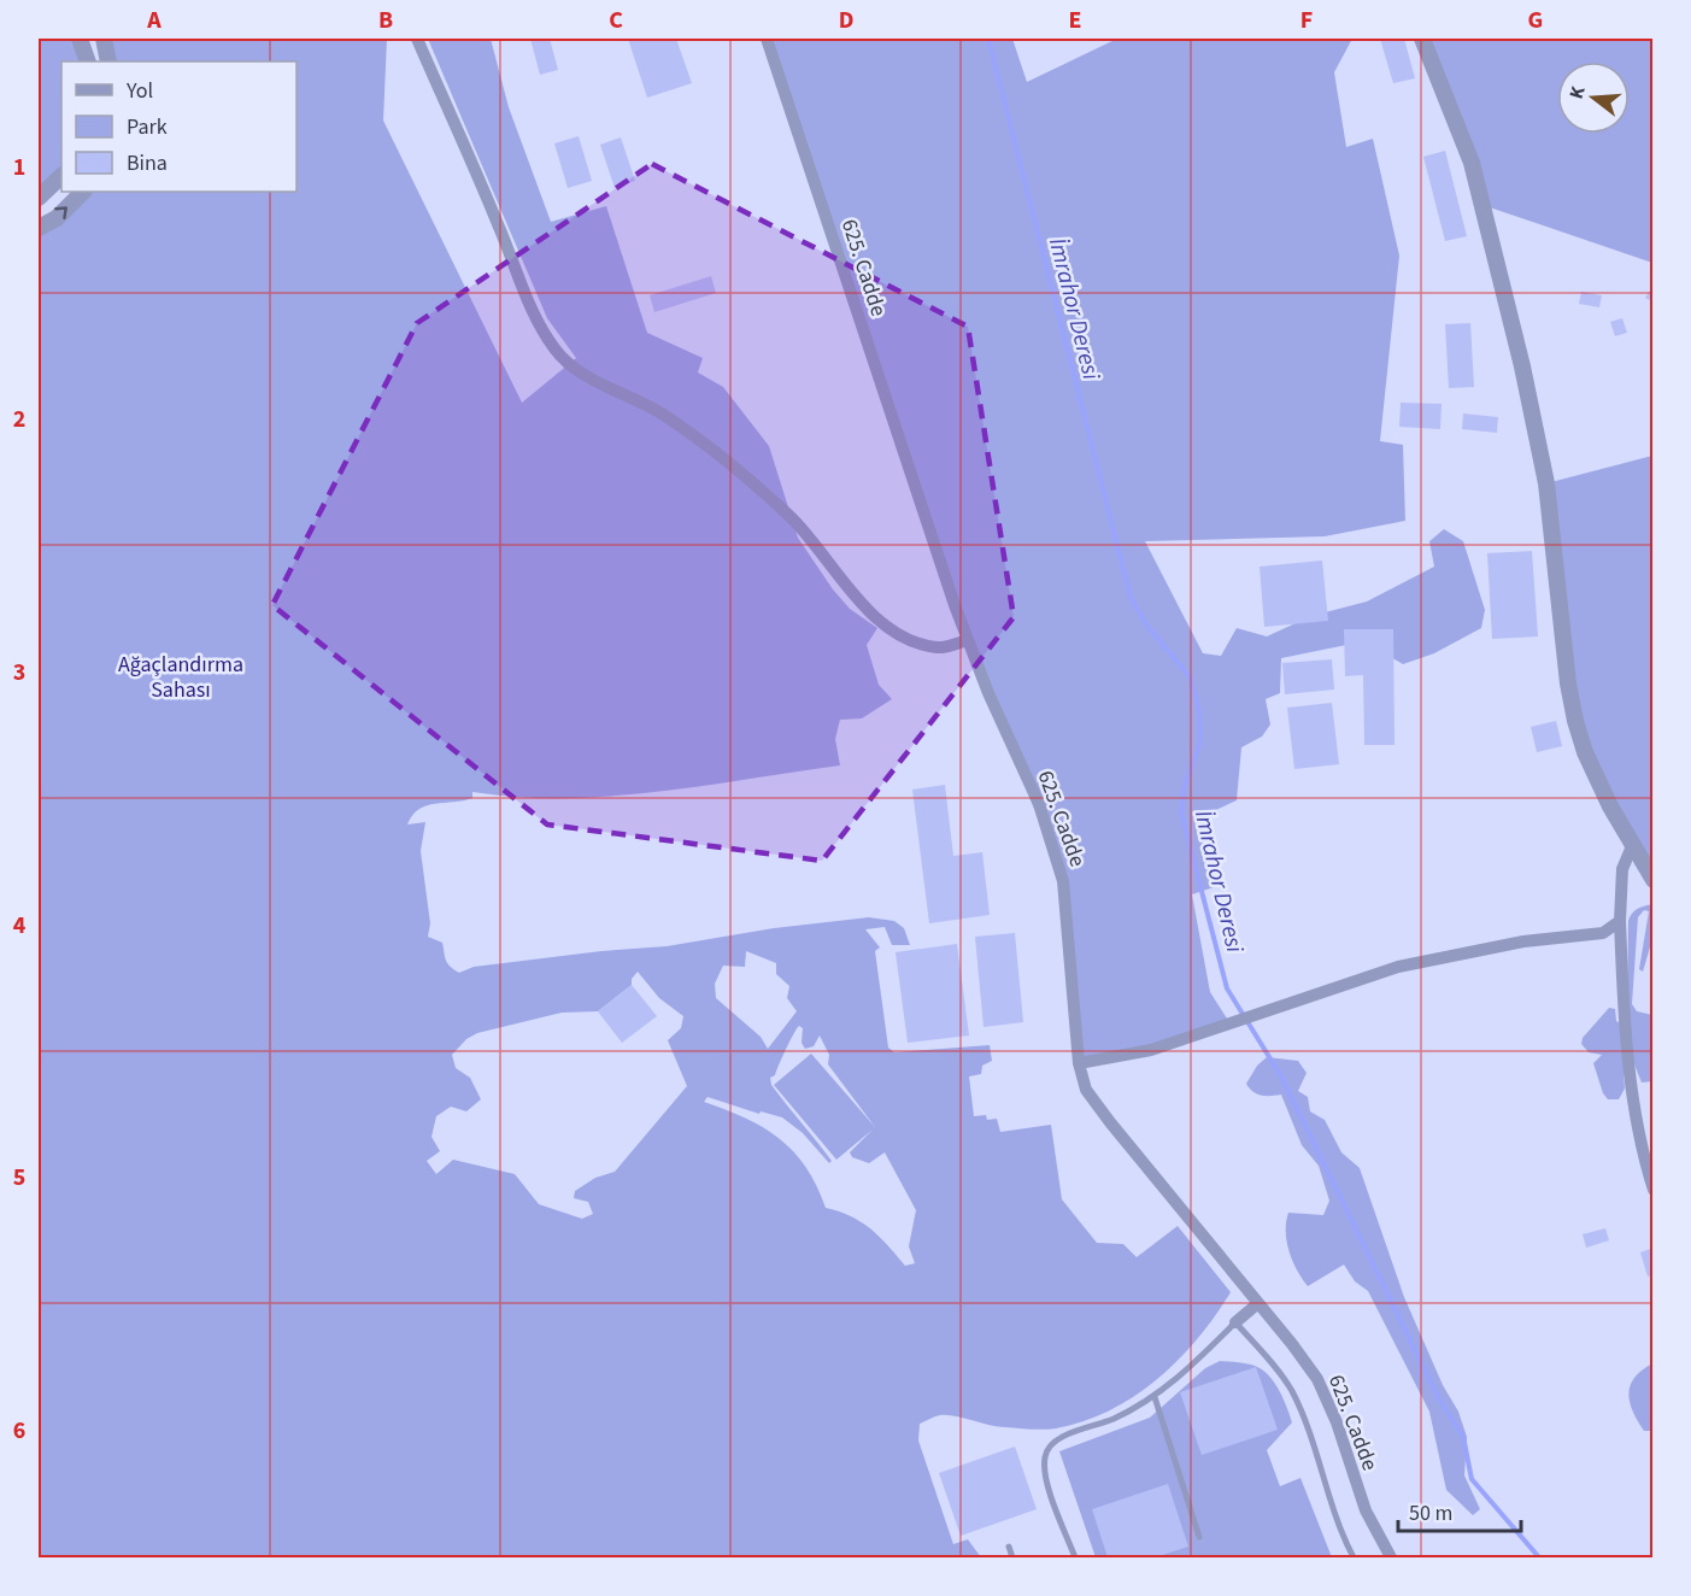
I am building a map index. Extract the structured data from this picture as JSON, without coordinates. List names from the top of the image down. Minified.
{"streets":{"street":["625. Cadde"]},"water":["İmrahor Deresi"],"parks":["Ağaçlandırma Sahası"],"legend":["Yol","Park","Bina"],"scale_bar":"50 m","north":"left","grid":{"columns":["A","B","C","D","E","F","G"],"rows":["1","2","3","4","5","6"]}}
